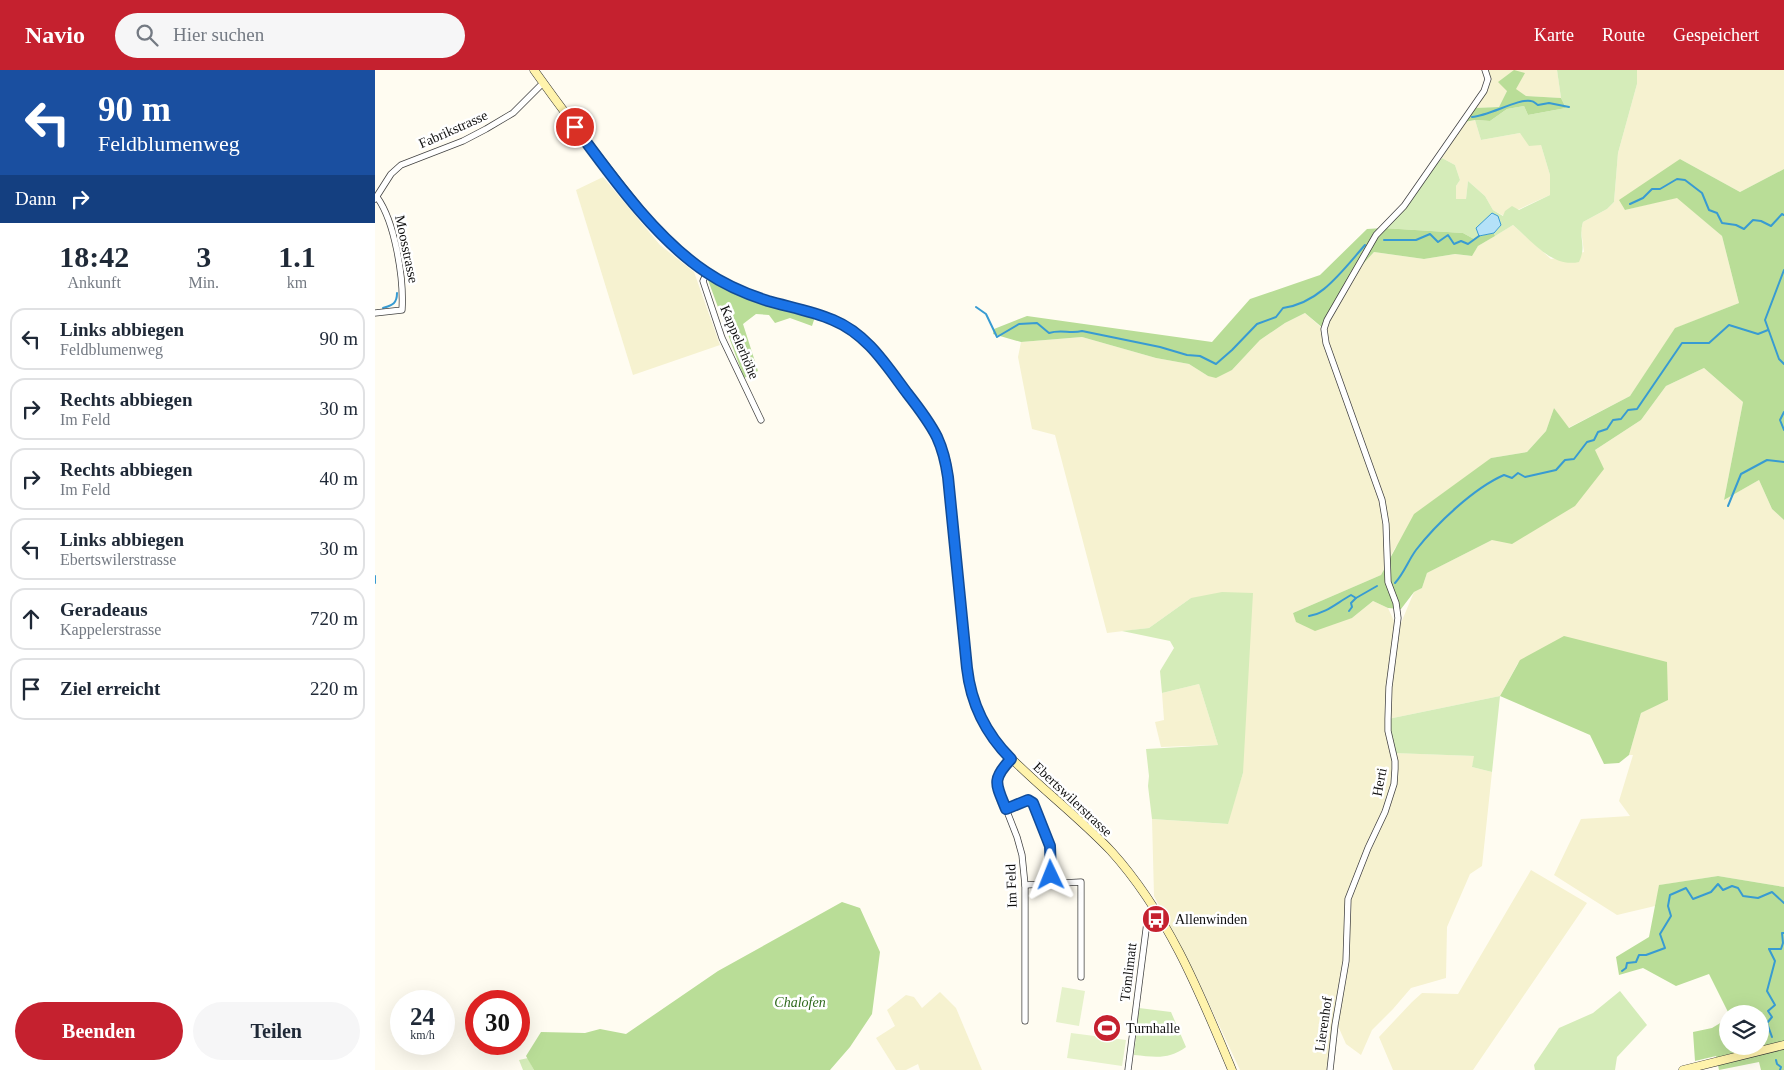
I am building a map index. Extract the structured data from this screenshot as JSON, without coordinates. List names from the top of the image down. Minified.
{"streets":{"street":["Fabrikstrasse","Moosstrasse","Kappelerhöhe","Herti","Ebertswilerstrasse","Im Feld","Tömlimatt","Lierenhof"]},"crossings":[["Fabrikstrasse","Moosstrasse"],["Fabrikstrasse","Ebertswilerstrasse"],["Kappelerhöhe","Ebertswilerstrasse"],["Herti","Lierenhof"],["Ebertswilerstrasse","Im Feld"],["Ebertswilerstrasse","Tömlimatt"]],"parks":["Chalofen"],"places":{"bus stop":["Allenwinden"],"sports":["Turnhalle"]},"page":{"header":"Navio","search":"Hier suchen","nav":["Karte","Route","Gespeichert"],"turn":["90 m","Feldblumenweg"],"then":"Dann","eta":["18:42","Ankunft","3","Min.","1.1","km"],"list":[{"name":"Links abbiegen","note":"Feldblumenweg","value":"90 m"},{"name":"Rechts abbiegen","note":"Im Feld","value":"30 m"},{"name":"Rechts abbiegen","note":"Im Feld","value":"40 m"},{"name":"Links abbiegen","note":"Ebertswilerstrasse","value":"30 m"},{"name":"Geradeaus","note":"Kappelerstrasse","value":"720 m"},{"name":"Ziel erreicht","value":"220 m"}],"speed":"24 km/h","limit":"30","buttons":["Beenden","Teilen"]}}
